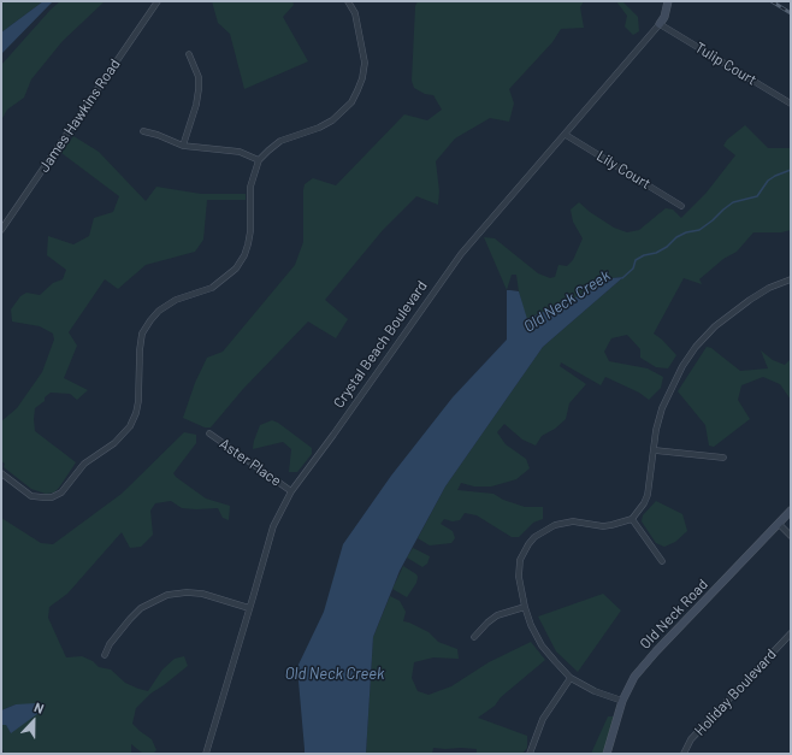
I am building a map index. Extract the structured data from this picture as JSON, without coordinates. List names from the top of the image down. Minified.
{"streets":{"street":["Tulip Court","James Hawkins Road","Lily Court","Crystal Beach Boulevard","Aster Place","Old Neck Road","Holiday Boulevard"]},"crossings":[["Tulip Court","Crystal Beach Boulevard"],["Lily Court","Crystal Beach Boulevard"],["Crystal Beach Boulevard","Aster Place"]],"water":["Old Neck Creek"],"north":"top"}
